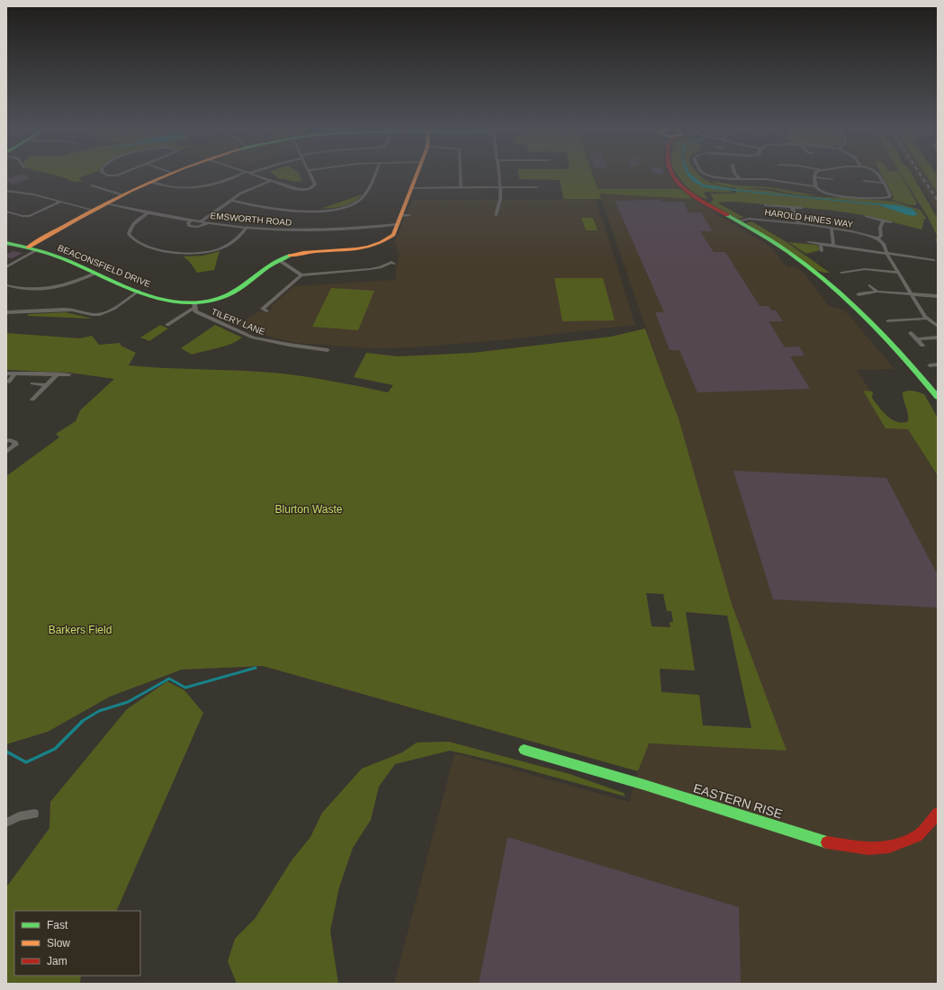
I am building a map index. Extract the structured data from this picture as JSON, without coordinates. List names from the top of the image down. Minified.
{"streets":{"street":["HAROLD HINES WAY","EMSWORTH ROAD","BEACONSFIELD DRIVE","TILERY LANE","EASTERN RISE"]},"crossings":[["EMSWORTH ROAD","BEACONSFIELD DRIVE"],["BEACONSFIELD DRIVE","TILERY LANE"]],"parks":["Blurton Waste","Barkers Field"],"legend":["Fast","Slow","Jam"]}
